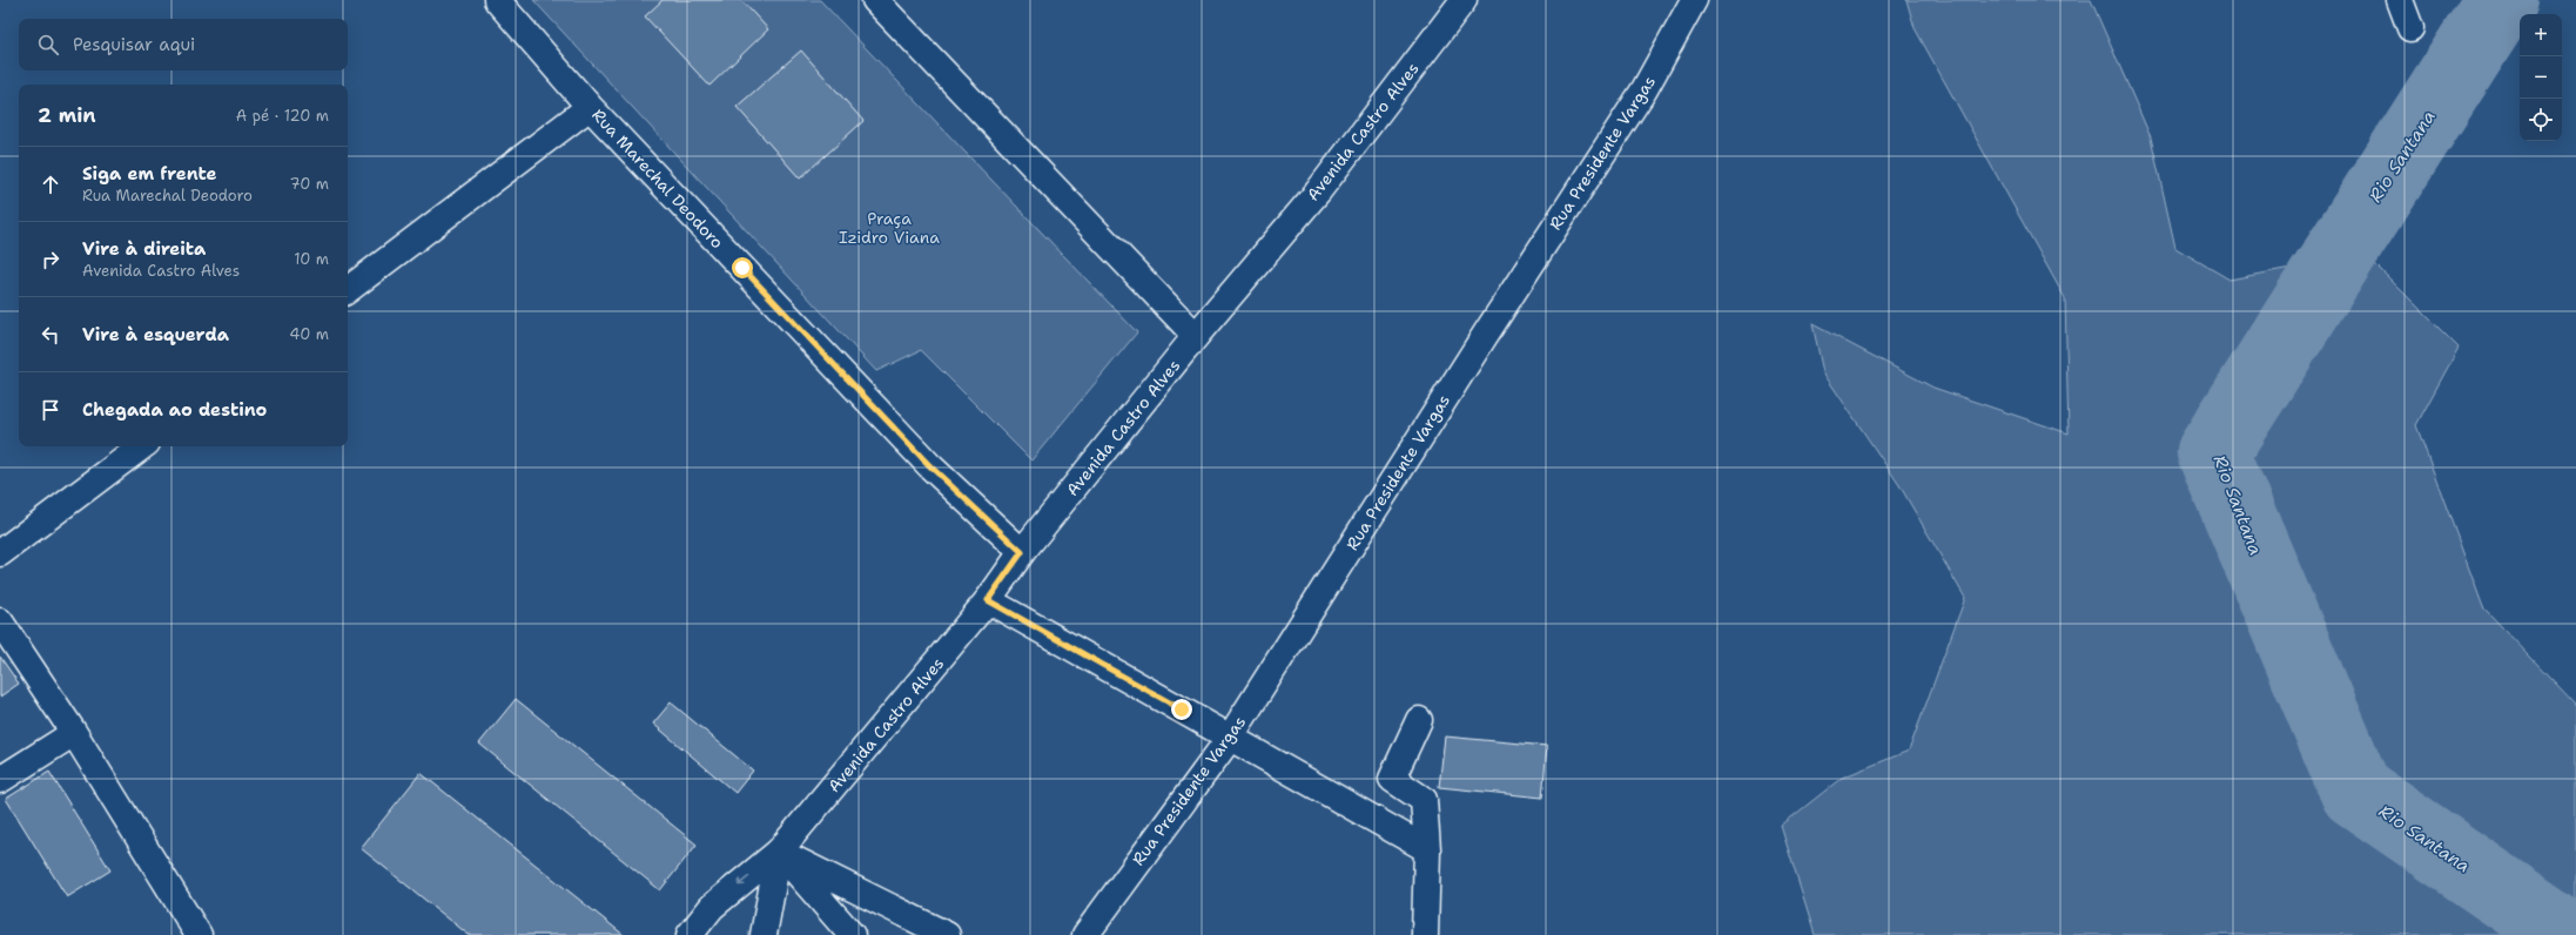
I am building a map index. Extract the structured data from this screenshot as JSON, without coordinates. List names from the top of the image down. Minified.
{"streets":{"street":["Avenida Castro Alves","Rua Presidente Vargas","Rua Marechal Deodoro"]},"crossings":[["Avenida Castro Alves","Rua Marechal Deodoro"]],"water":["Rio Santana"],"parks":["Praça Izidro Viana"],"page":{"map_buttons":["+","−"],"search":"Pesquisar aqui","heading":["2 min","A pé · 120 m"],"list":[["Siga em frente","Rua Marechal Deodoro","70 m"],["Vire à direita","Avenida Castro Alves","10 m"],["Vire à esquerda","40 m"],"Chegada ao destino"]}}
